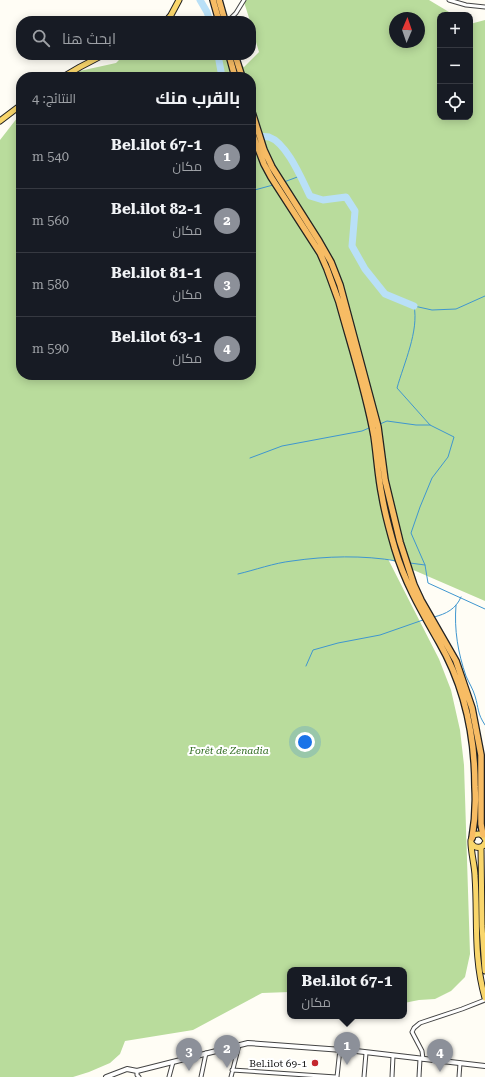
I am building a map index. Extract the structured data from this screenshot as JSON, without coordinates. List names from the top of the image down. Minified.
{"parks":["Forêt de Zenadia"],"places":["Bel.ilot 69-1"],"north":"top","page":{"map_buttons":["+","−"],"search":"ابحث هنا","heading":["بالقرب منك","النتائج: 4"],"list":[{"mark":"1","name":"Bel.ilot 67-1","note":"مكان","value":"540 m"},{"mark":"2","name":"Bel.ilot 82-1","note":"مكان","value":"560 m"},{"mark":"3","name":"Bel.ilot 81-1","note":"مكان","value":"580 m"},{"mark":"4","name":"Bel.ilot 63-1","note":"مكان","value":"590 m"}],"popup":["Bel.ilot 67-1","مكان"],"pins":["1","2","3","4"]}}
